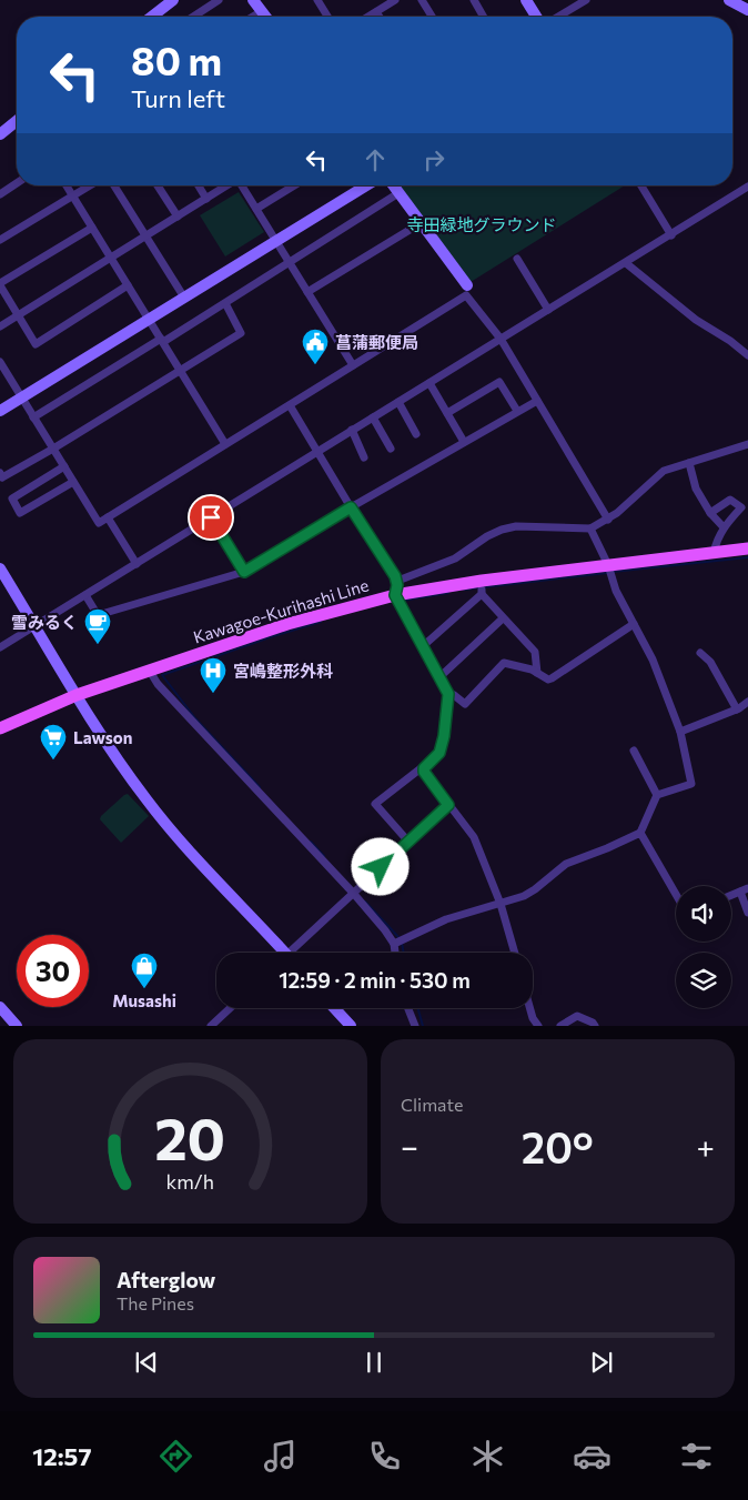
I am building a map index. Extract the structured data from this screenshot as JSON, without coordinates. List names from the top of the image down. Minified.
{"streets":{"main road":["Kawagoe-Kurihashi Line"]},"parks":["寺田緑地グラウンド"],"places":{"public building":["菖蒲郵便局"],"cafe":["雪みるく"],"hospital":["宮嶋整形外科"],"supermarket":["Lawson"],"shop":["Musashi"]},"page":{"turn":["80 m","Turn left"],"limit":"30","trip":"12:59 · 2 min · 530 m","tile":"Climate","heat":["−","20°","+"],"song":["Afterglow","The Pines"],"tabs":"12:57","gauge":["20","km/h"]}}
